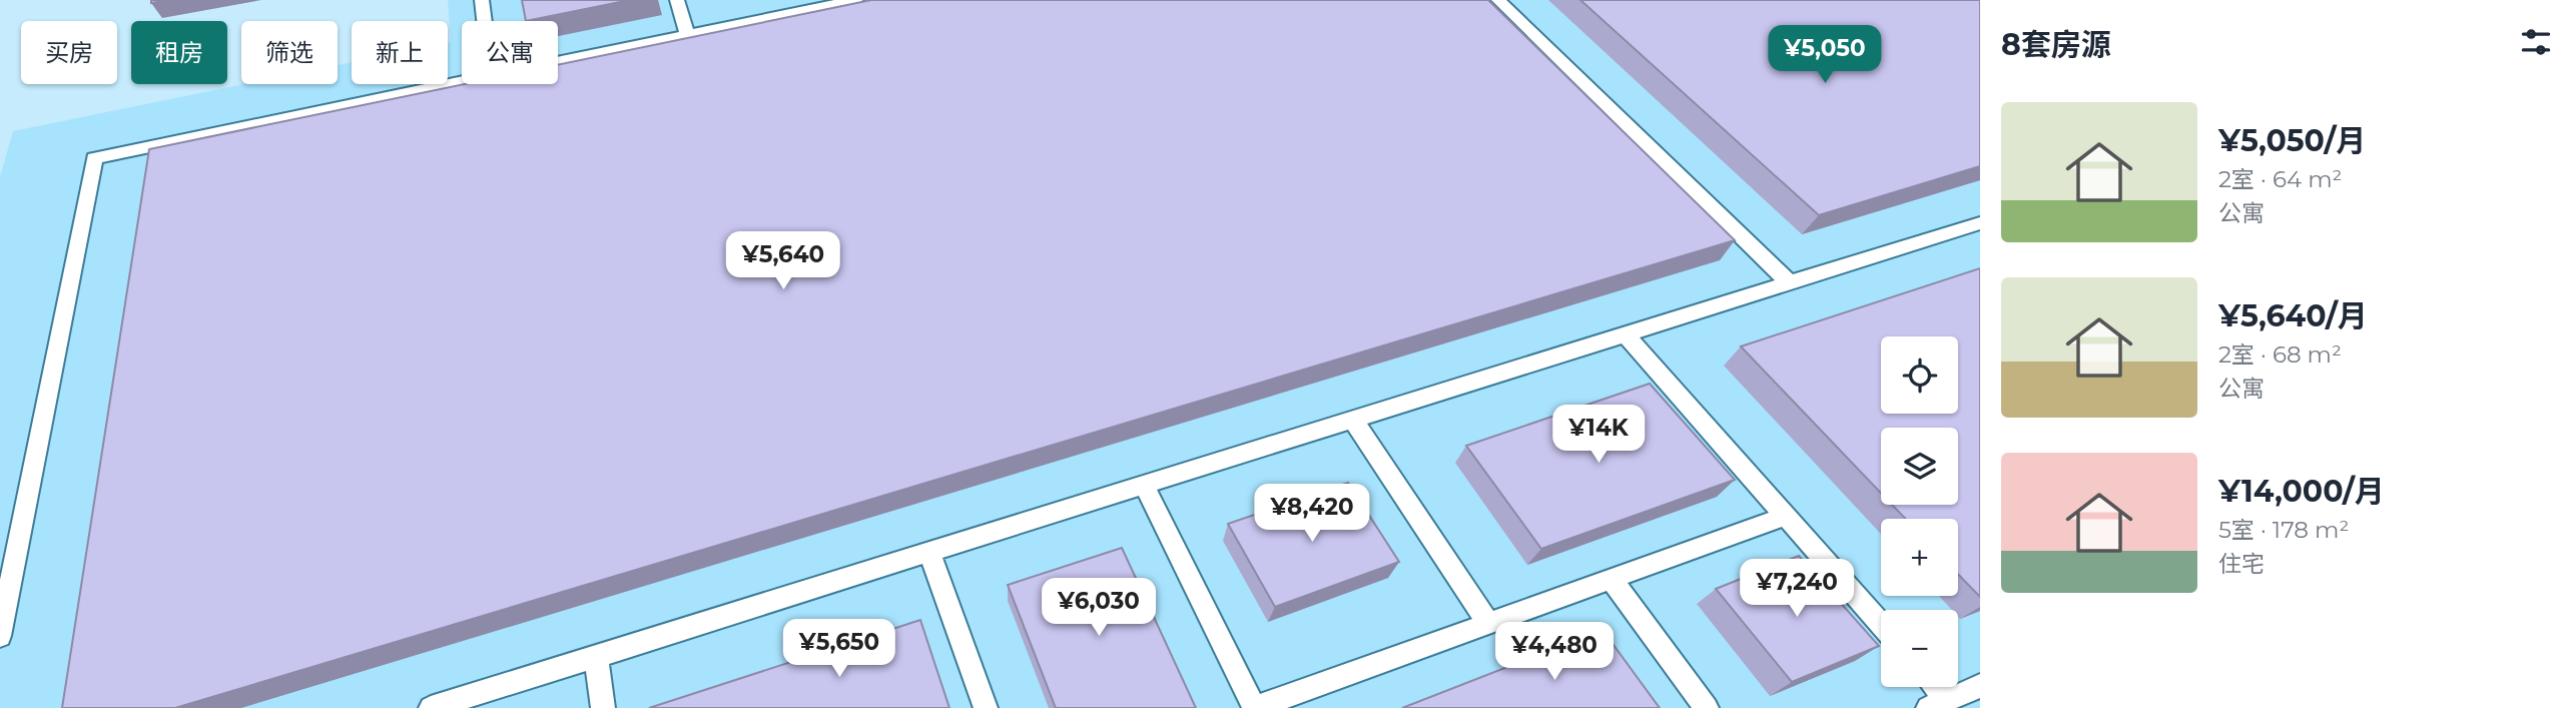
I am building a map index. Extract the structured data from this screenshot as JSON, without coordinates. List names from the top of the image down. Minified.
{"page":{"heading":"8套房源","chip":["买房","租房","筛选","新上","公寓"],"price":["¥5,050","¥5,640","¥14K","¥8,420","¥7,240","¥6,030","¥5,650","¥4,480"],"list":[{"name":"¥5,050/月","note":"2室 · 64 m² · 公寓"},{"name":"¥5,640/月","note":"2室 · 68 m² · 公寓"},{"name":"¥14,000/月","note":"5室 · 178 m² · 住宅"}],"map_buttons":["+","−"]}}
